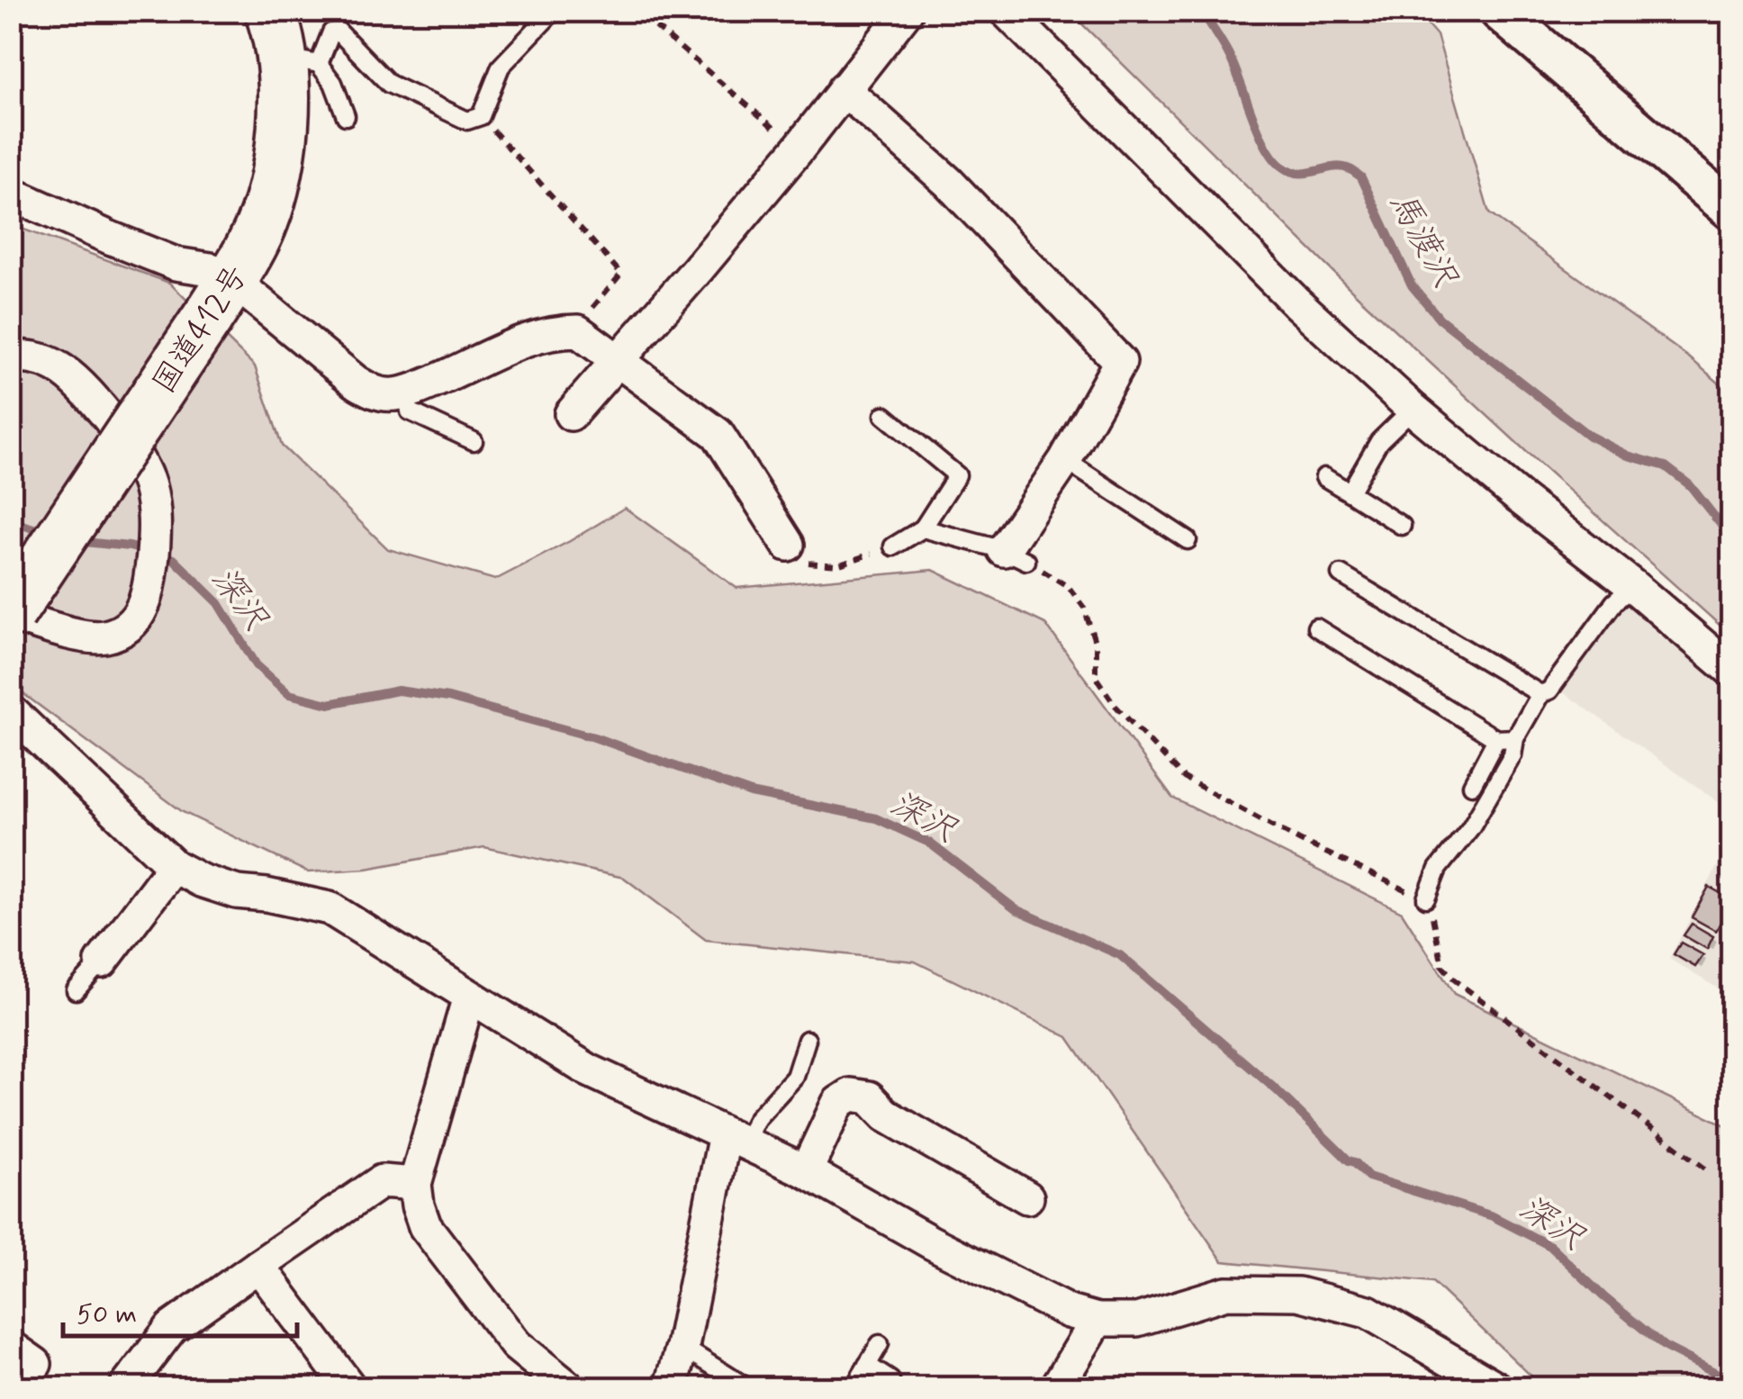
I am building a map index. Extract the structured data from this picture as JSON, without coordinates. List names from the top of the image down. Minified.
{"streets":{"highway":["国道412号"]},"water":["馬渡沢","深沢"],"scale_bar":"50 m"}
